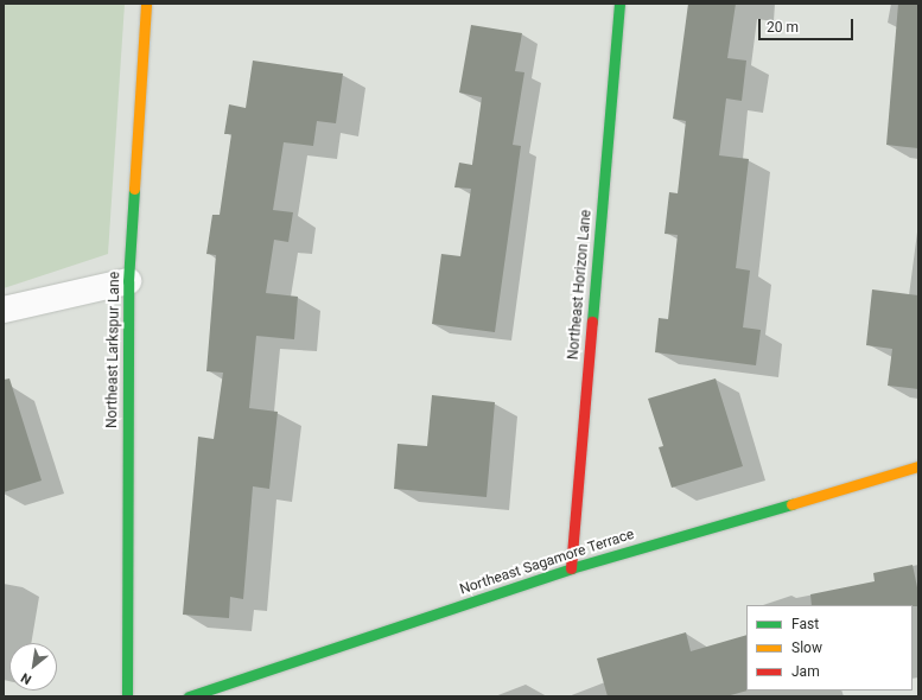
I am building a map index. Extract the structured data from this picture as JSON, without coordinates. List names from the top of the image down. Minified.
{"streets":{"street":["Northeast Horizon Lane","Northeast Larkspur Lane","Northeast Sagamore Terrace"]},"crossings":[["Northeast Horizon Lane","Northeast Sagamore Terrace"]],"legend":["Fast","Slow","Jam"],"scale_bar":"20 m","north":"bottom left"}
